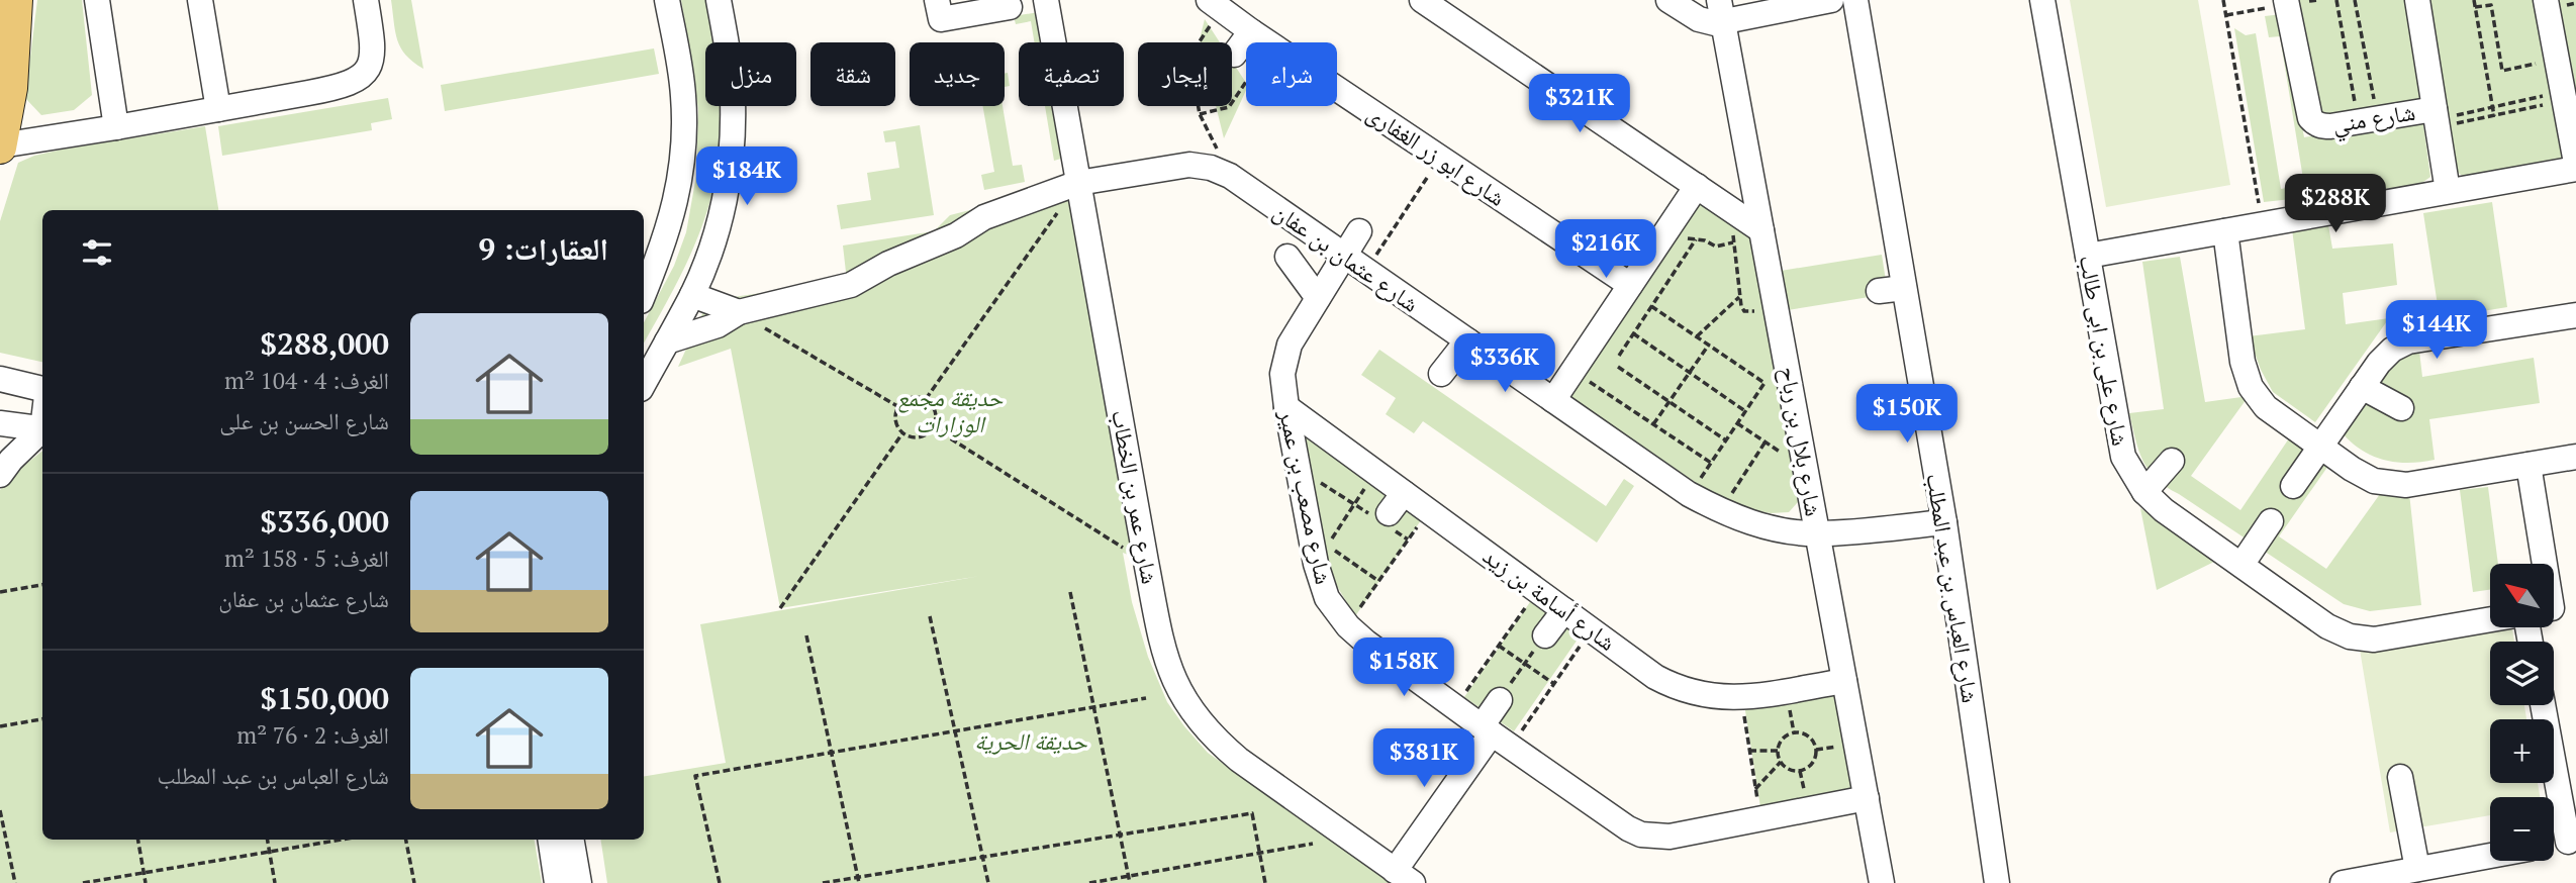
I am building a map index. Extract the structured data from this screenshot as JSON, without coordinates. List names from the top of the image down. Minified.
{"streets":{"street":["شارع مني","شارع ابو زر الغفارى","شارع عثمان بن عفان","شارع على بن ابى طالب","شارع بلال بن رباح","شارع عمر بن الخطاب","شارع مصعب بن عمير","شارع العباس بن عبد المطلب","شارع أسامة بن زيد"]},"crossings":[["شارع عثمان بن عفان","شارع بلال بن رباح"],["شارع عثمان بن عفان","شارع عمر بن الخطاب"],["شارع عثمان بن عفان","شارع مصعب بن عمير"],["شارع عثمان بن عفان","شارع العباس بن عبد المطلب"],["شارع بلال بن رباح","شارع مصعب بن عمير"],["شارع بلال بن رباح","شارع أسامة بن زيد"],["شارع مصعب بن عمير","شارع أسامة بن زيد"]],"parks":["حديقة مجمع الوزارات","حديقة الحرية"],"north":"top left","page":{"chip":["شراء","إيجار","تصفية","جديد","شقة","منزل"],"price":["$321K","$184K","$288K","$216K","$144K","$336K","$150K","$158K","$381K"],"heading":"العقارات: 9","list":[{"name":"$288,000","note":"الغرف: 4 · 104 m² · شارع الحسن بن على"},{"name":"$336,000","note":"الغرف: 5 · 158 m² · شارع عثمان بن عفان"},{"name":"$150,000","note":"الغرف: 2 · 76 m² · شارع العباس بن عبد المطلب"}],"map_buttons":["+","−"]}}
